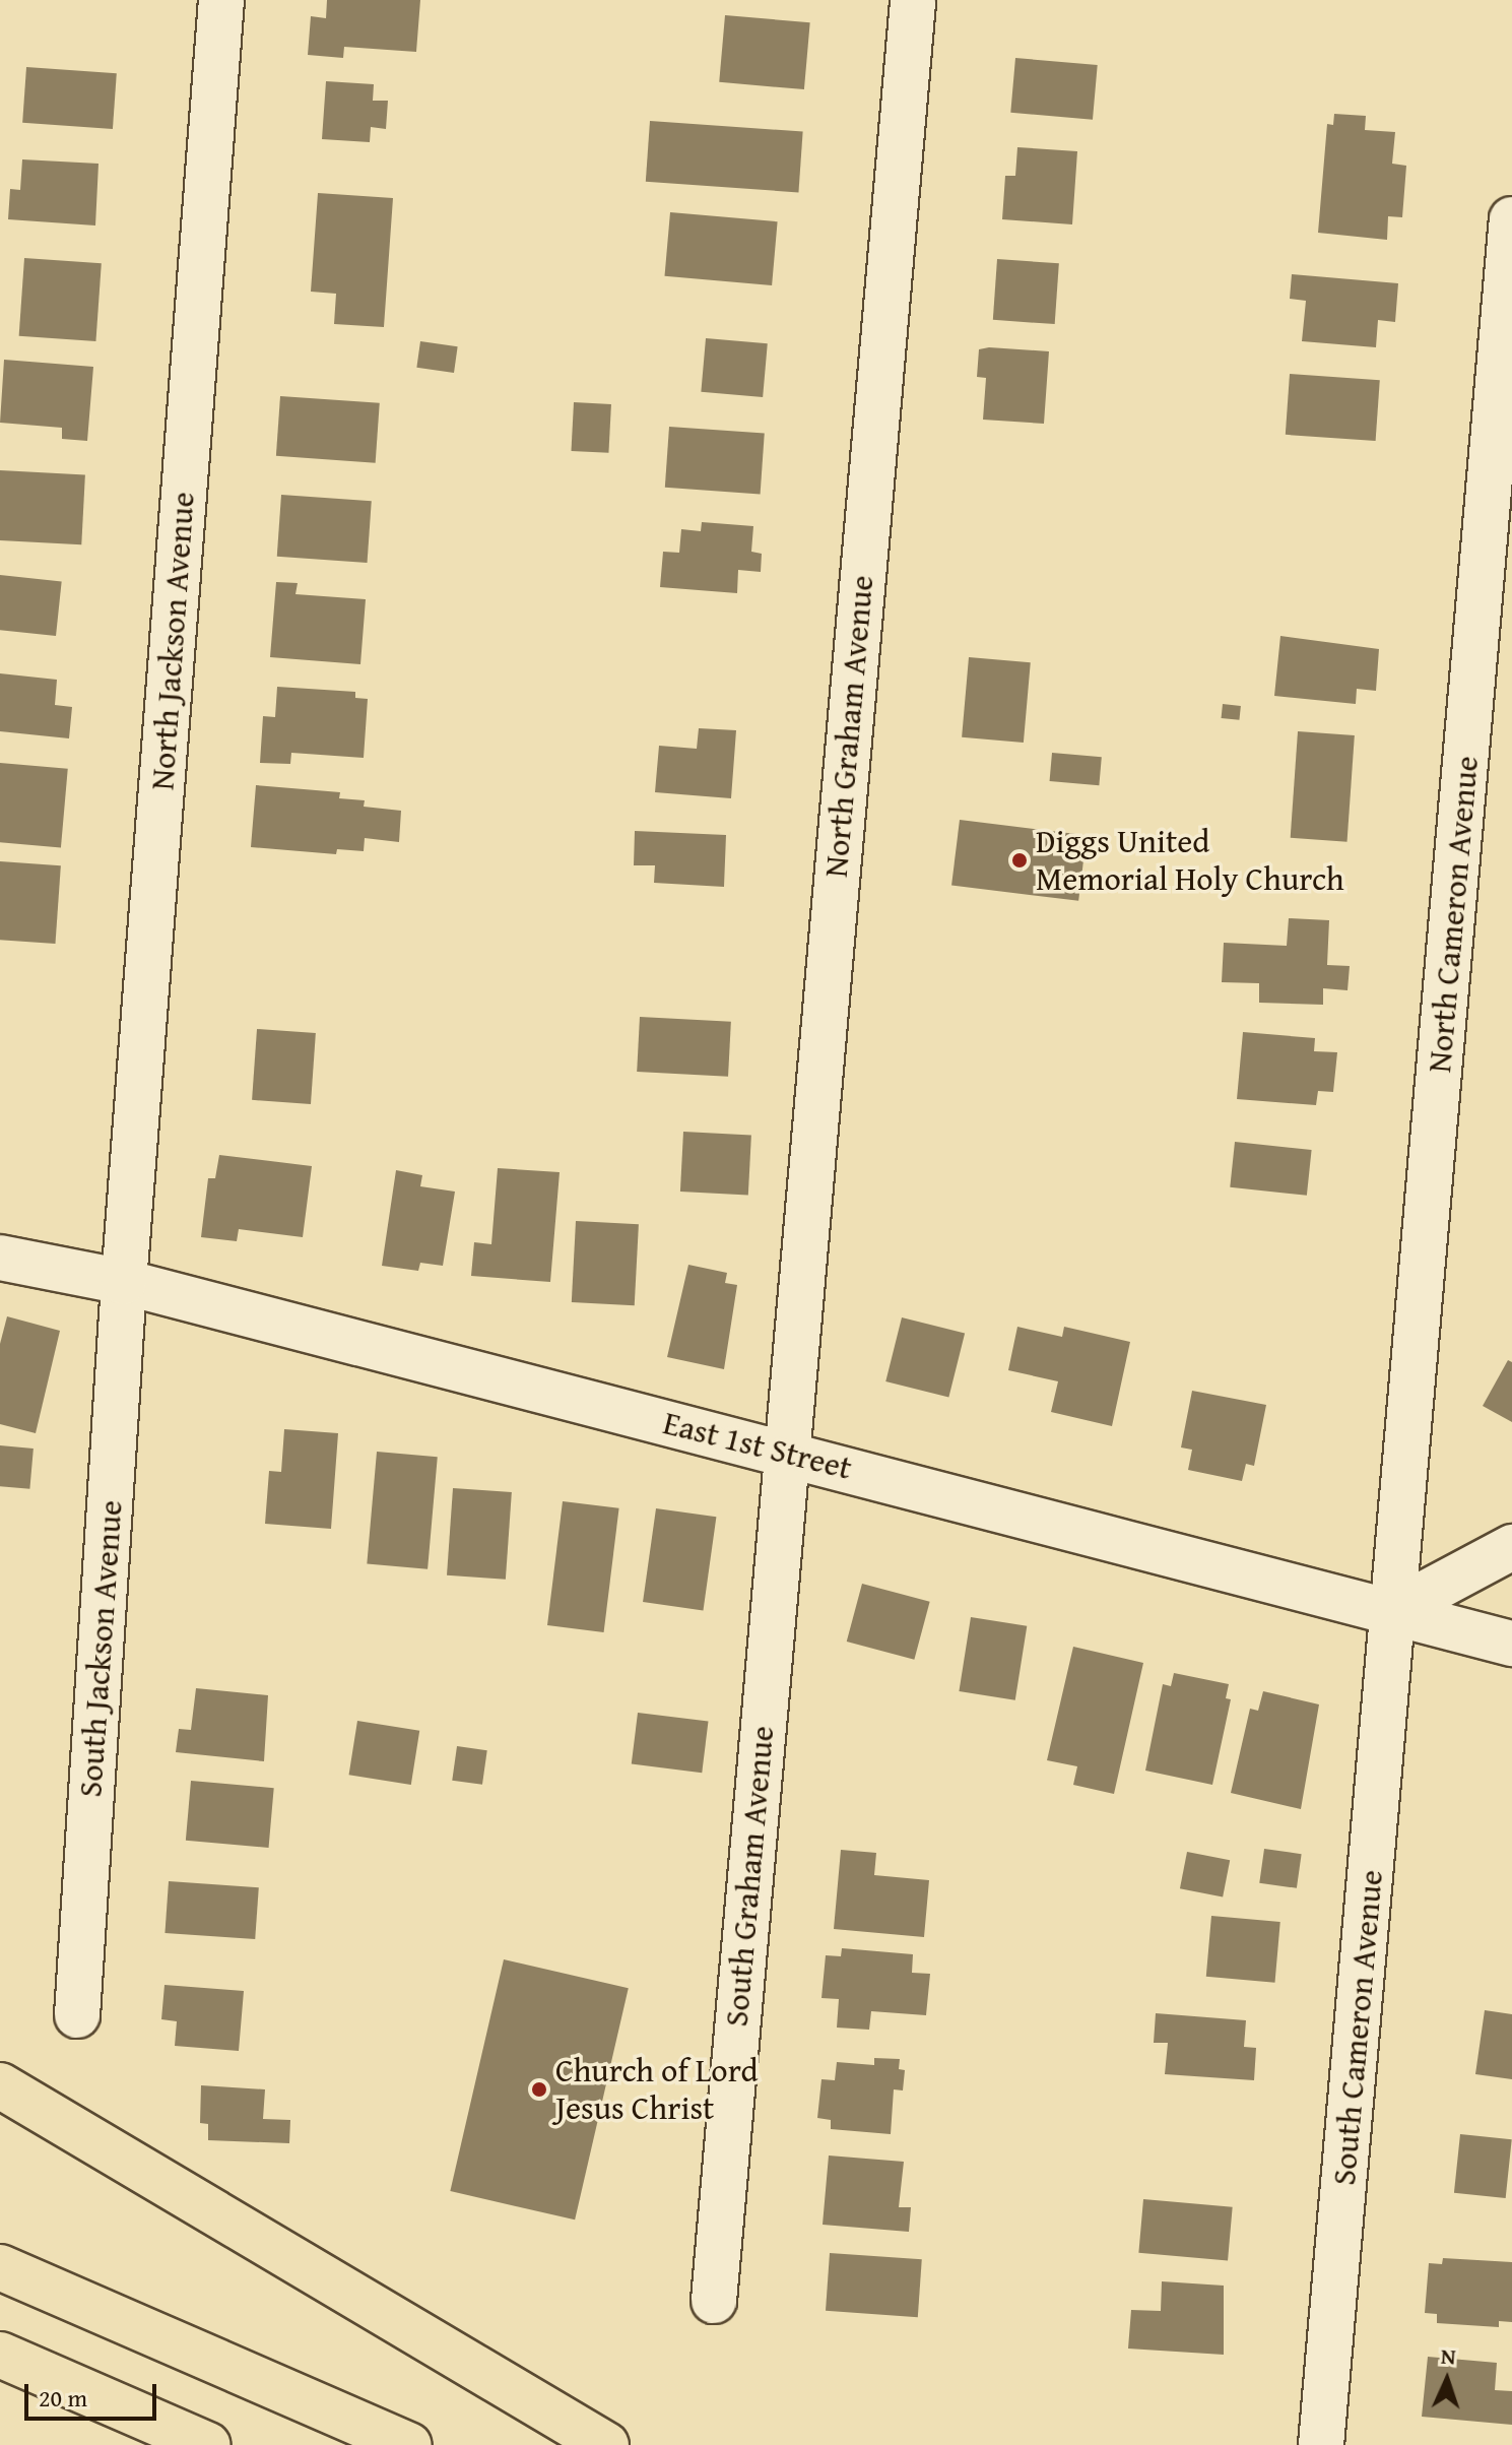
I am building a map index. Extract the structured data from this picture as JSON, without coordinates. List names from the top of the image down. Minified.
{"streets":{"street":["North Jackson Avenue","North Graham Avenue","North Cameron Avenue","East 1st Street","South Jackson Avenue","South Graham Avenue","South Cameron Avenue"]},"crossings":[["North Jackson Avenue","East 1st Street"],["North Jackson Avenue","South Jackson Avenue"],["North Graham Avenue","East 1st Street"],["North Graham Avenue","South Graham Avenue"],["North Cameron Avenue","East 1st Street"],["North Cameron Avenue","South Cameron Avenue"],["East 1st Street","South Jackson Avenue"],["East 1st Street","South Graham Avenue"],["East 1st Street","South Cameron Avenue"]],"places":["Diggs United Memorial Holy Church","Church of Lord Jesus Christ"],"scale_bar":"20 m","north":"top"}
